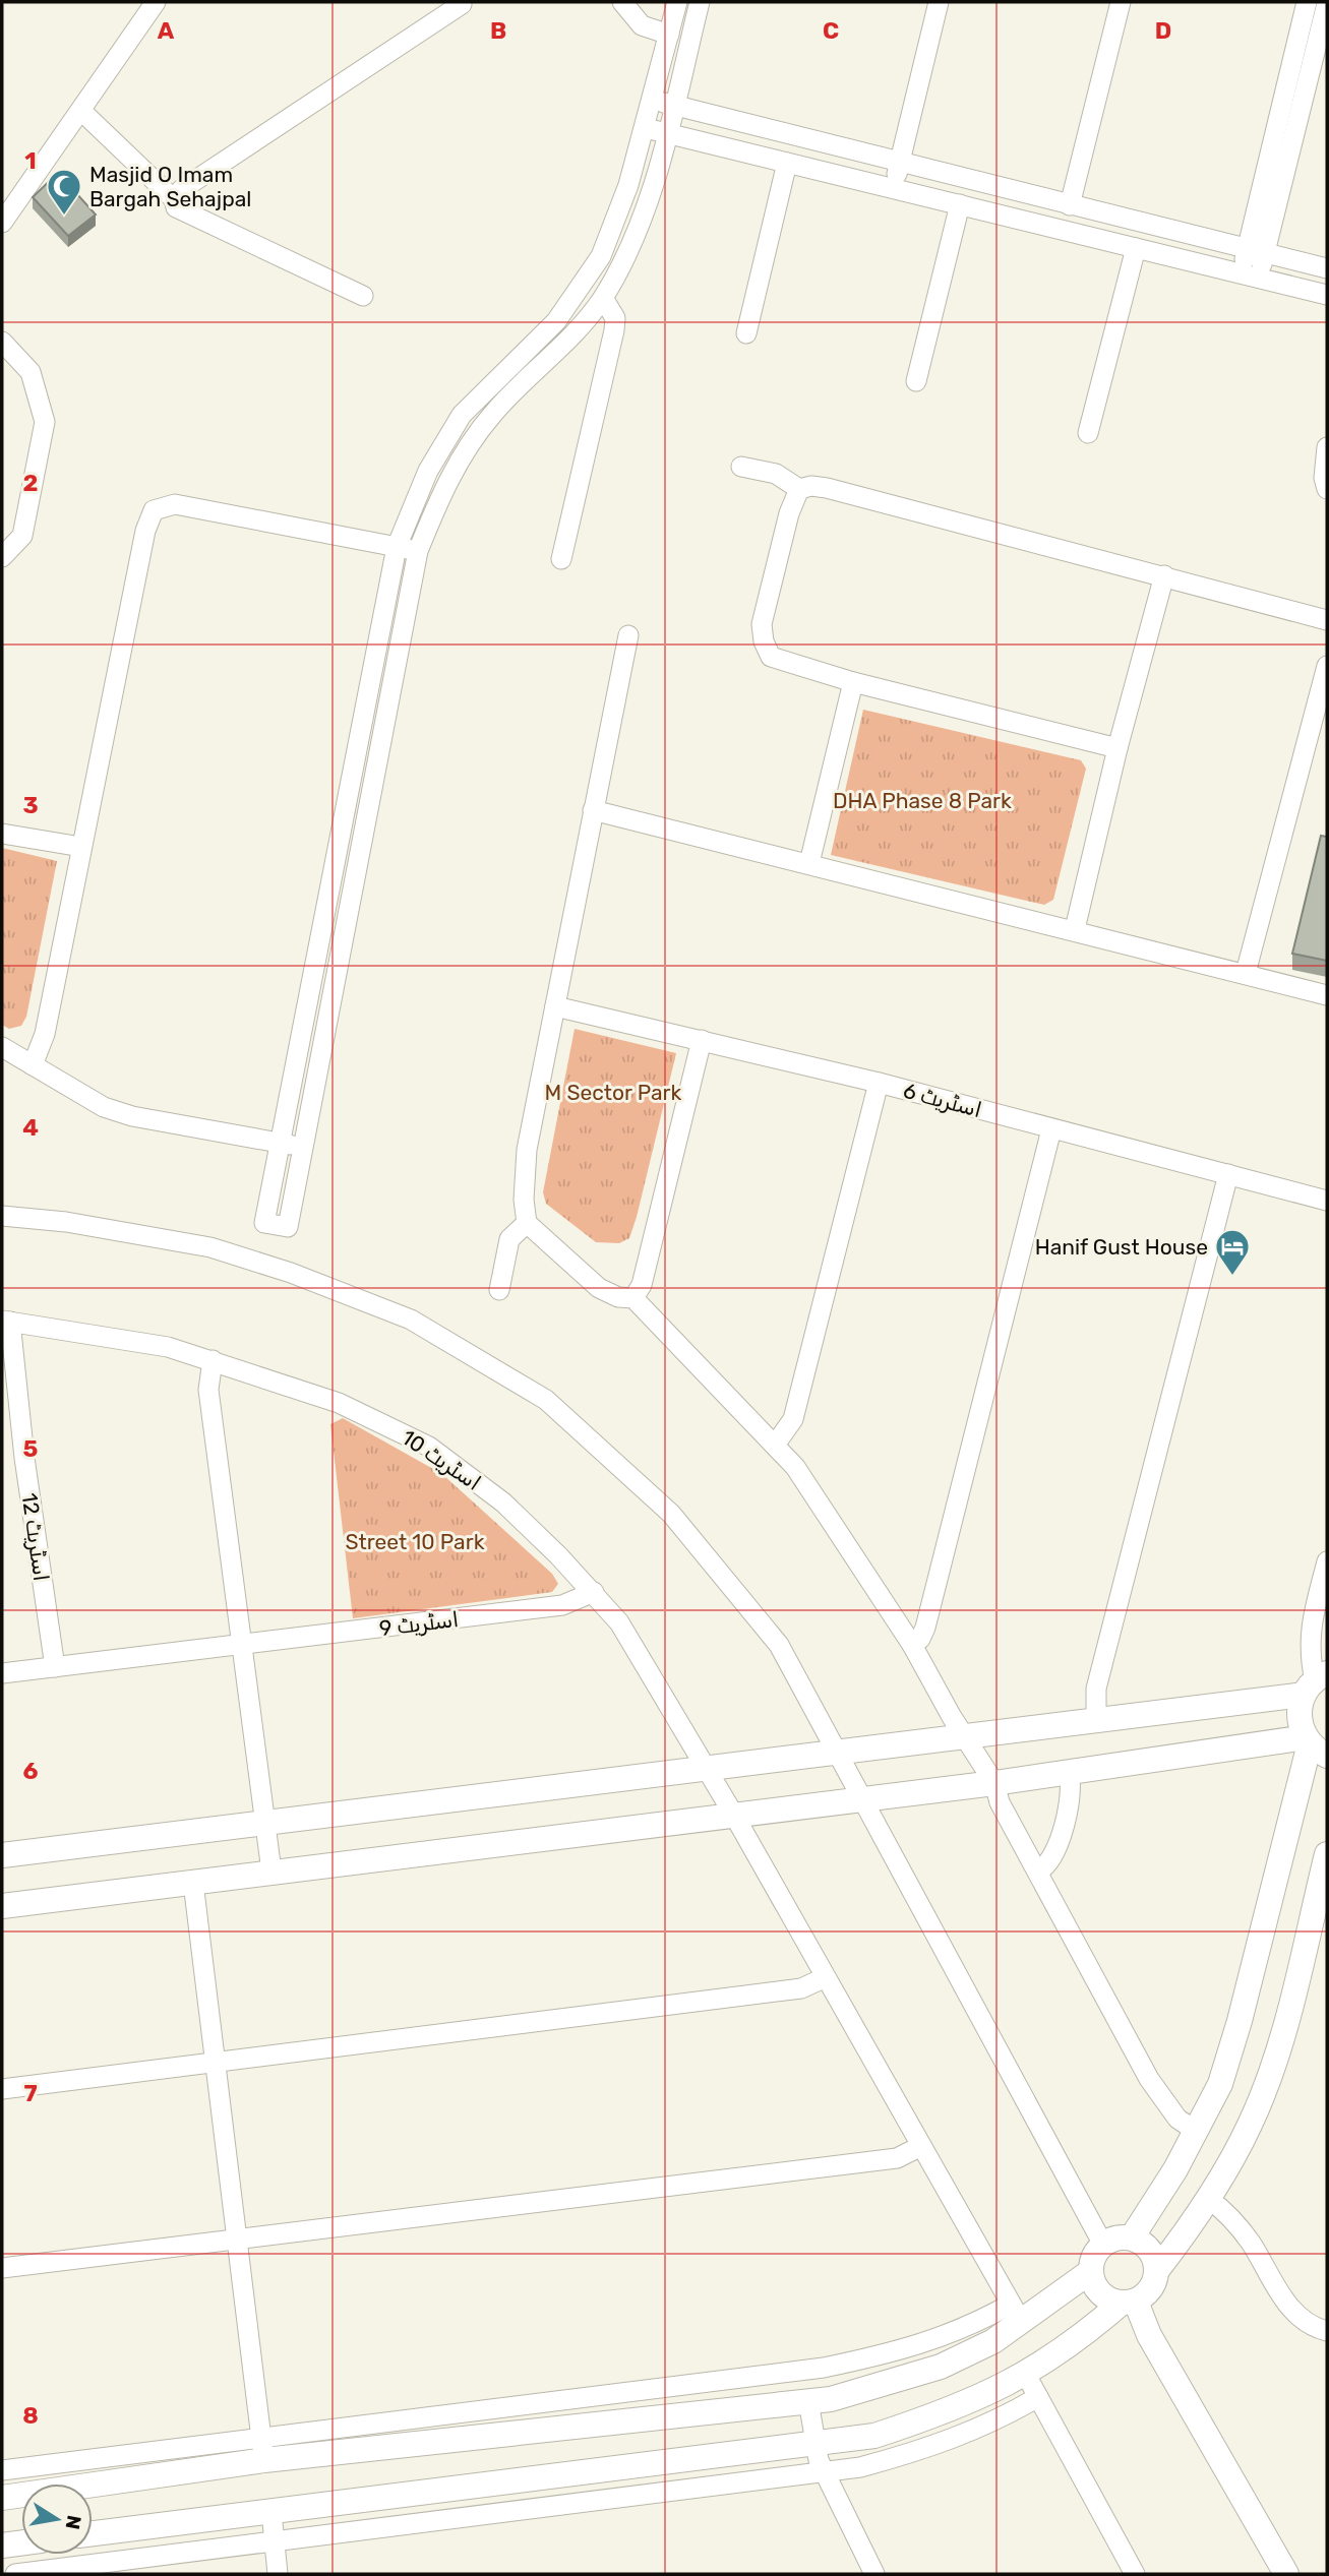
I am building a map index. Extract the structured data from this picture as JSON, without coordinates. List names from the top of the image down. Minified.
{"streets":{"street":["اسٹریٹ 6","اسٹریٹ 10","اسٹریٹ 12","اسٹریٹ 9"]},"crossings":[["اسٹریٹ 10","اسٹریٹ 12"],["اسٹریٹ 10","اسٹریٹ 9"],["اسٹریٹ 12","اسٹریٹ 9"]],"parks":["DHA Phase 8 Park","M Sector Park","Street 10 Park"],"places":{"mosque":["Masjid O Imam Bargah Sehajpal"],"hotel":["Hanif Gust House"]},"north":"right","grid":{"columns":["A","B","C","D"],"rows":["1","2","3","4","5","6","7","8"]}}
